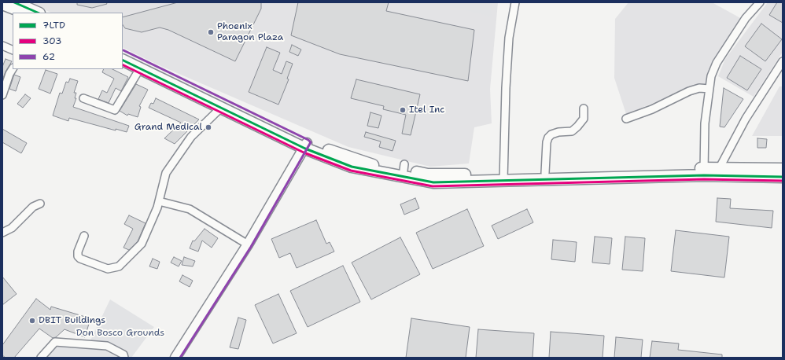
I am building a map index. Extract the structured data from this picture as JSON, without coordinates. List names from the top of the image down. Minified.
{"parks":["Don Bosco Grounds"],"places":["Phoenix Paragon Plaza","Itel Inc","Grand Medical","DBIT Buildings"],"lines":["transit line 7LTD","transit line 62","transit line 303"],"legend":["7LTD","303","62"]}
